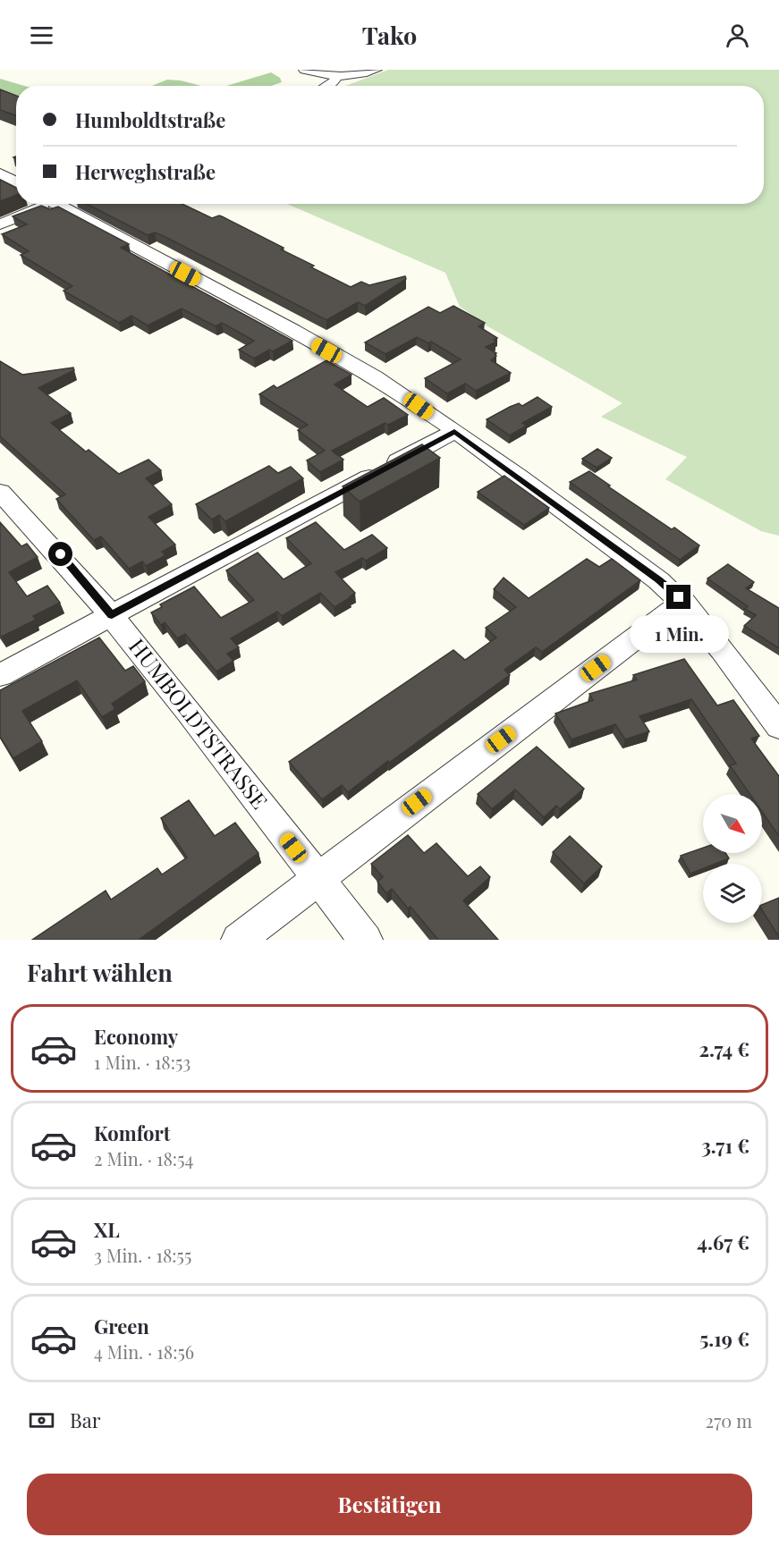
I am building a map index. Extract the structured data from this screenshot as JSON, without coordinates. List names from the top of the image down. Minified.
{"streets":{"street":["HUMBOLDTSTRASSE"]},"north":"bottom right","page":{"header":"Tako","banner":["Humboldtstraße","Herweghstraße"],"bubble":"1 Min.","heading":"Fahrt wählen","list":[{"name":"Economy","note":"1 Min. · 18:53","value":"2.74 €"},{"name":"Komfort","note":"2 Min. · 18:54","value":"3.71 €"},{"name":"XL","note":"3 Min. · 18:55","value":"4.67 €"},{"name":"Green","note":"4 Min. · 18:56","value":"5.19 €"}],"pay":["Bar","270 m"],"buttons":"Bestätigen"}}
